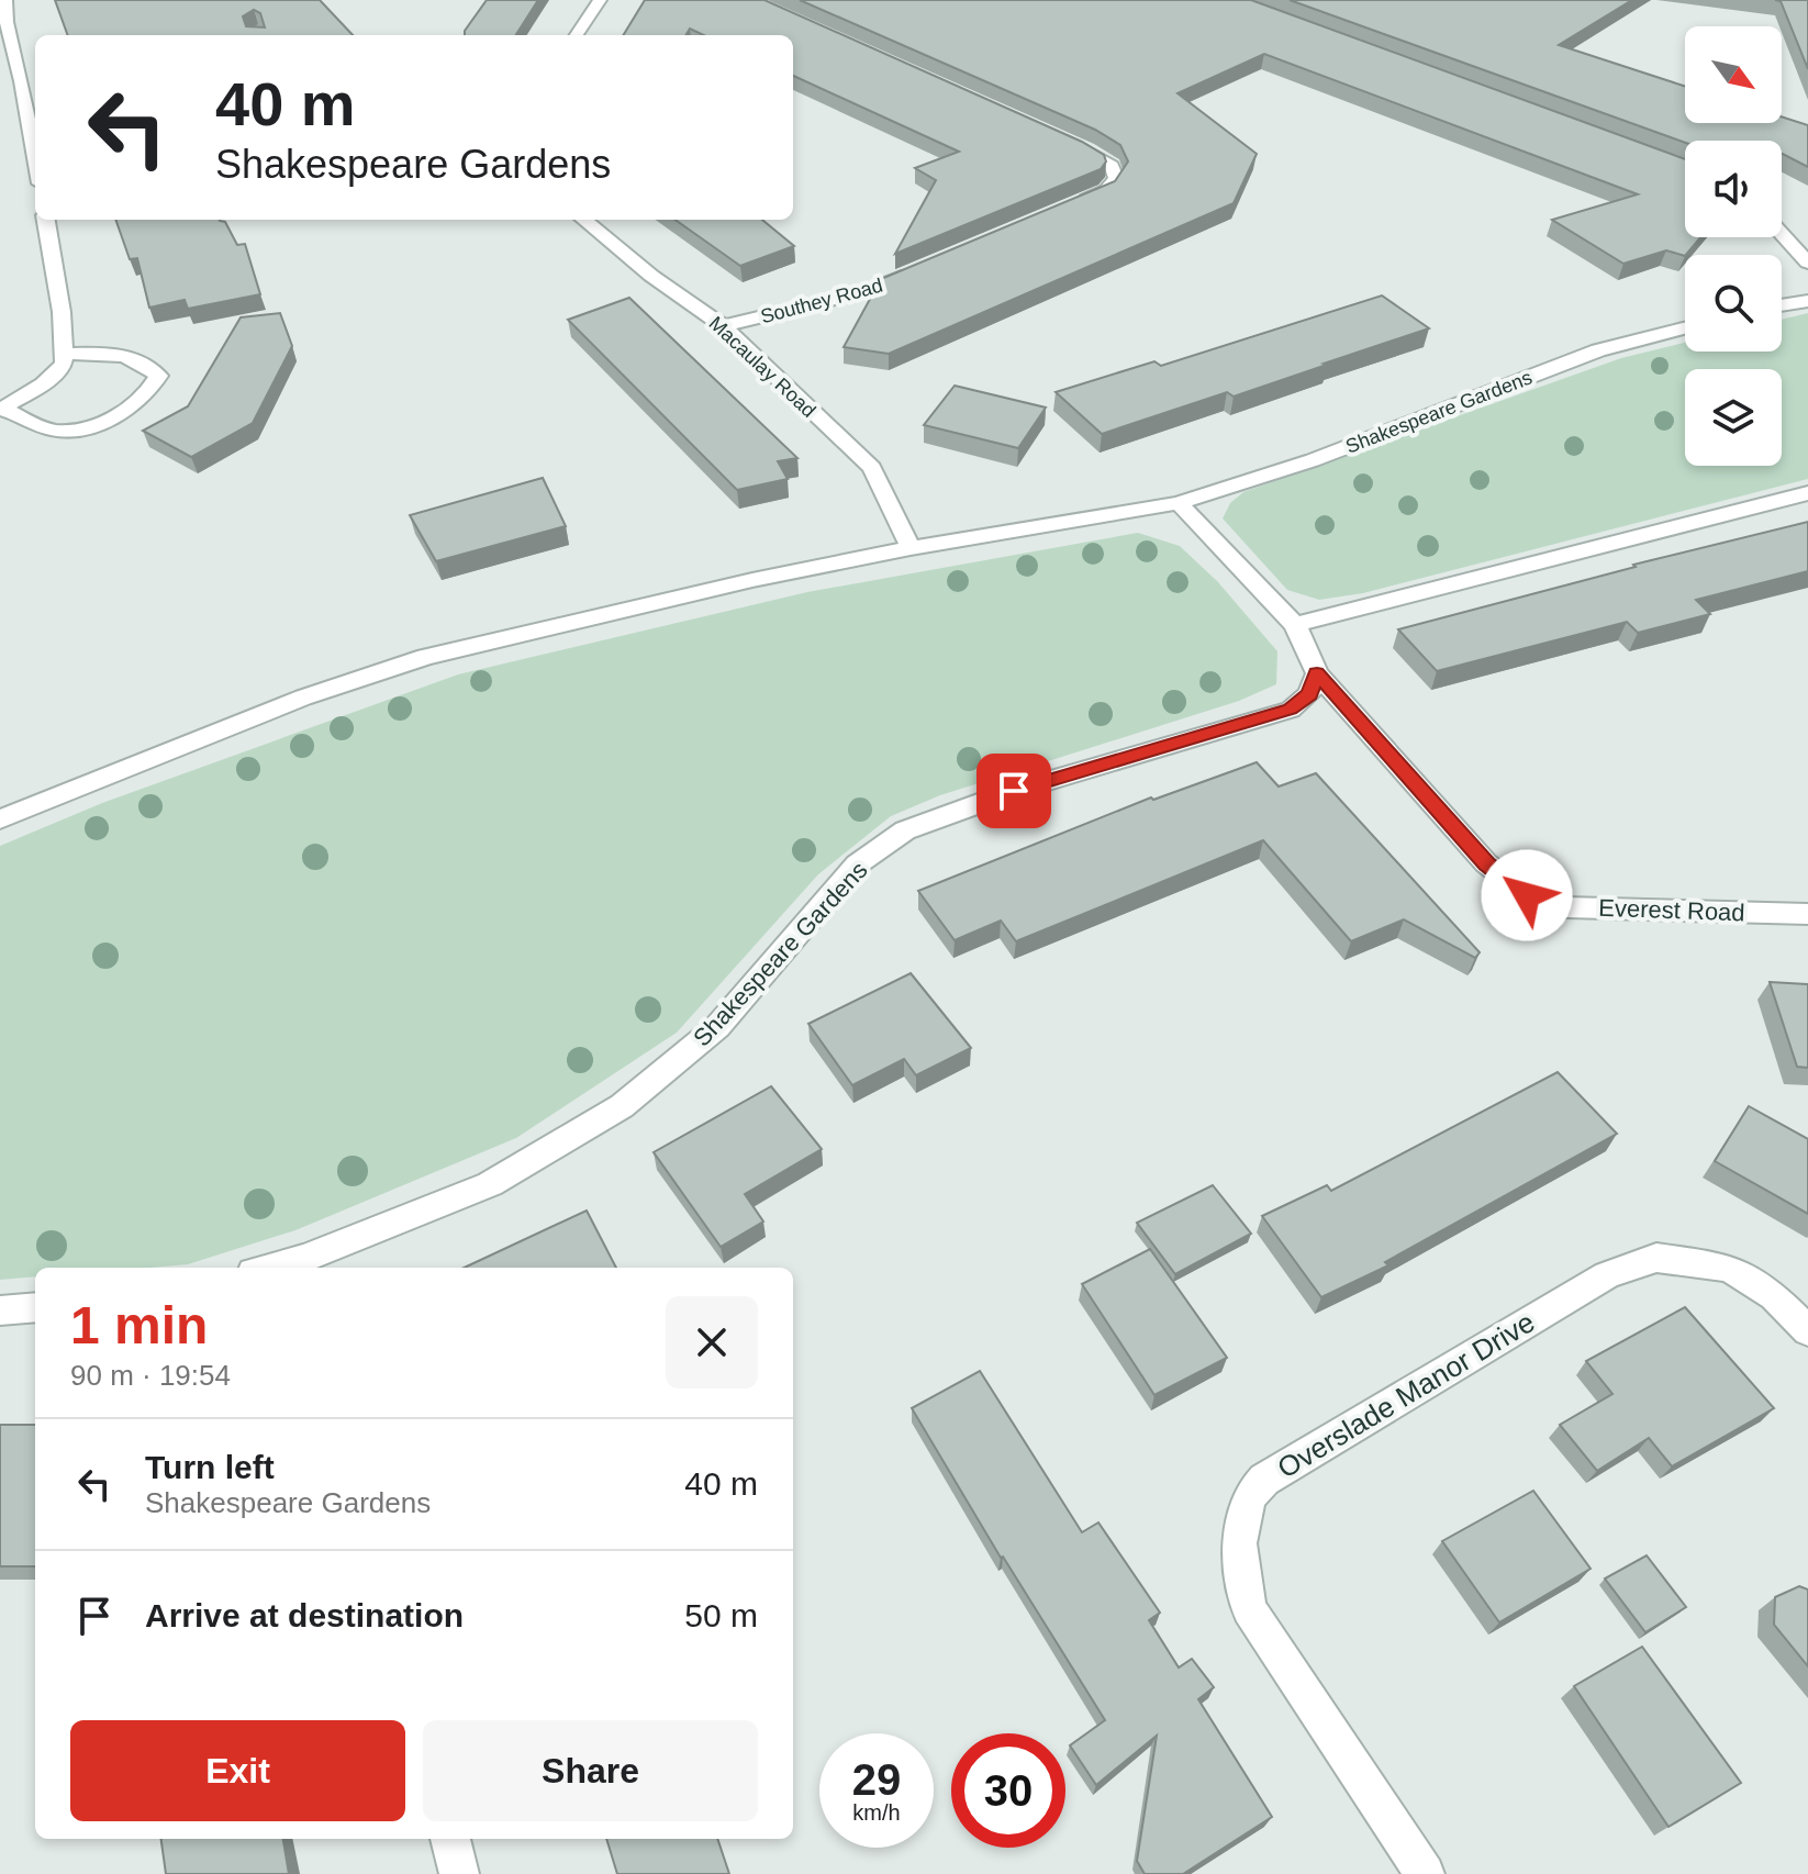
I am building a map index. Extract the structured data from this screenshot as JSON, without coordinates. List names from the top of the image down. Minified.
{"streets":{"street":["Southey Road","Macaulay Road","Shakespeare Gardens","Everest Road","Overslade Manor Drive"]},"crossings":[["Southey Road","Macaulay Road"],["Macaulay Road","Shakespeare Gardens"],["Shakespeare Gardens","Everest Road"]],"north":"bottom right","page":{"turn":["40 m","Shakespeare Gardens"],"heading":["1 min","90 m · 19:54"],"list":[{"name":"Turn left","note":"Shakespeare Gardens","value":"40 m"},{"name":"Arrive at destination","value":"50 m"}],"buttons":["Exit","Share"],"speed":"29 km/h","limit":"30"}}
